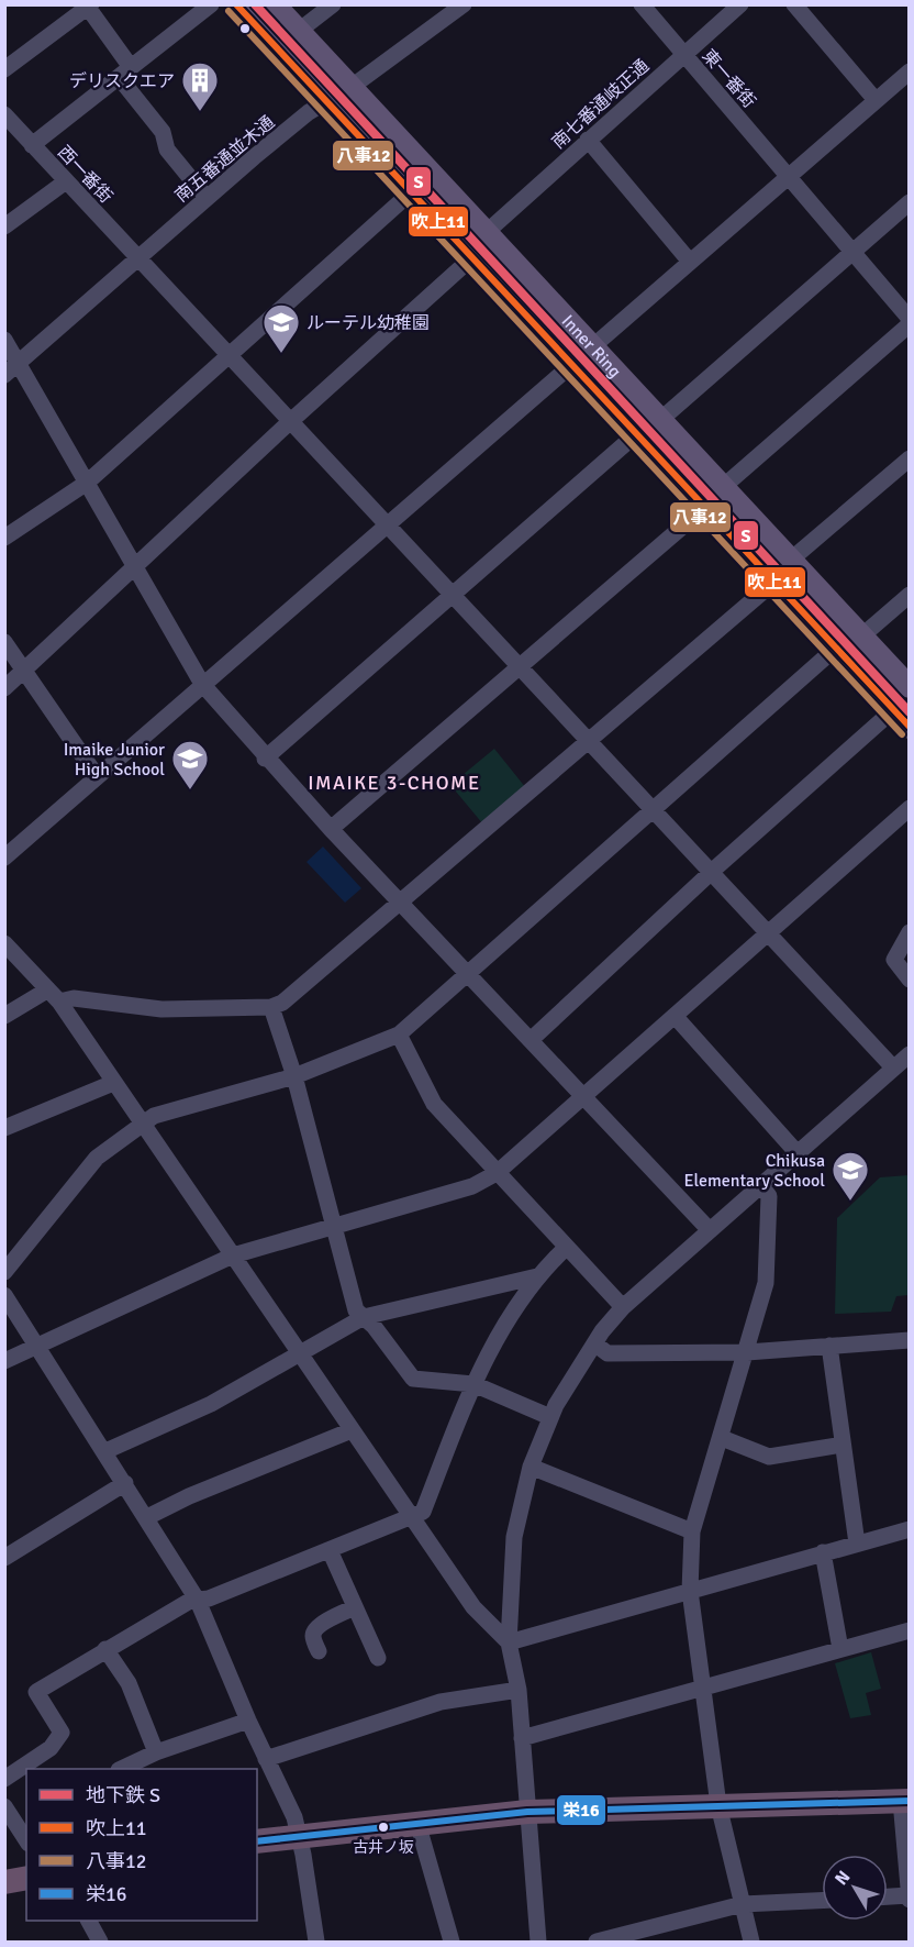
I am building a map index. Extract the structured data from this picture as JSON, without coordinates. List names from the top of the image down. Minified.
{"streets":{"main road":["Inner Ring"],"street":["東一番街","南七番通岐正通","南五番通並木通","西一番街"]},"crossings":[["東一番街","南七番通岐正通"],["南七番通岐正通","Inner Ring"],["南五番通並木通","西一番街"],["南五番通並木通","Inner Ring"]],"districts":["IMAIKE 3-CHOME"],"places":{"building":["デリスクエア"],"school or university":["ルーテル幼稚園","Imaike Junior High School","Chikusa Elementary School"],"other":["古井ノ坂"]},"lines":["metro line S","transit line 吹上11","transit line 八事12","transit line 栄16"],"legend":["地下鉄 S","吹上11","八事12","栄16"],"north":"top left"}
